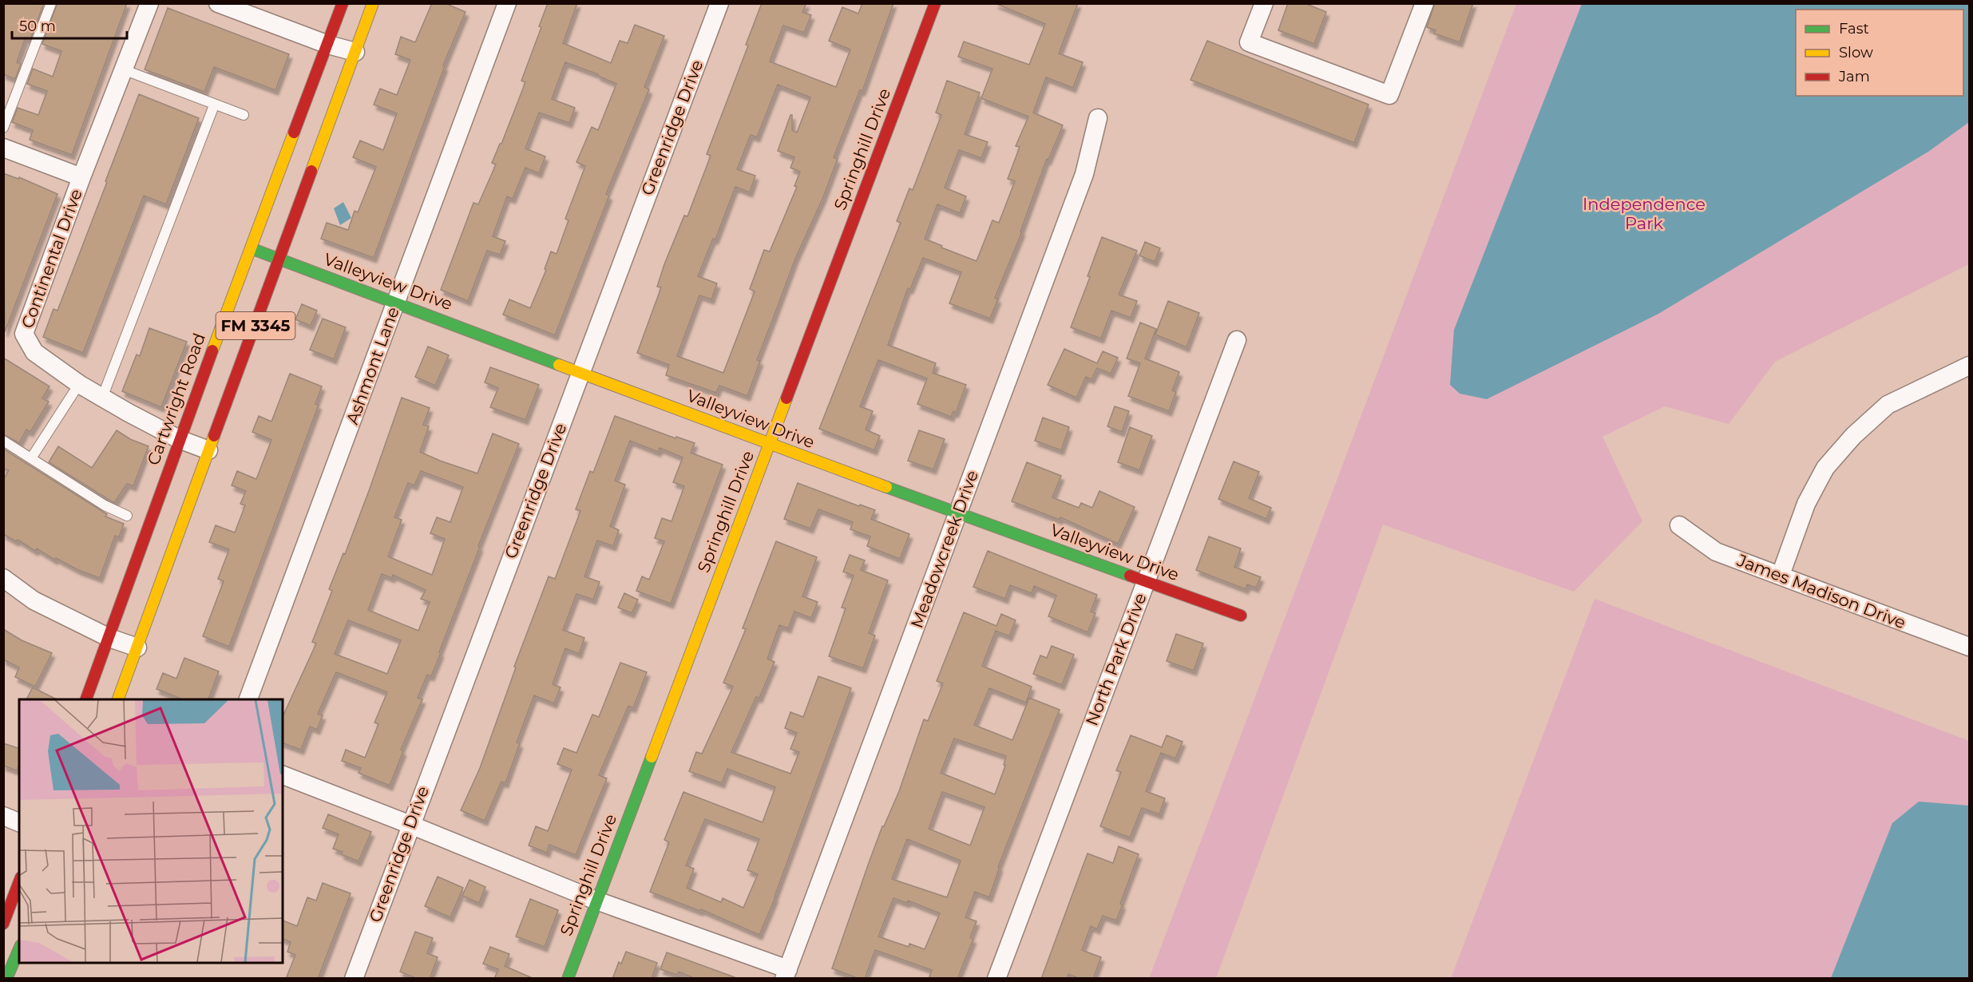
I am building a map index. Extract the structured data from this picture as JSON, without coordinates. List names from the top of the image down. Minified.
{"streets":{"street":["Greenridge Drive","Springhill Drive","Continental Drive","Valleyview Drive","FM 3345","Ashmont Lane","Cartwright Road","Meadowcreek Drive","James Madison Drive","North Park Drive"]},"crossings":[["Greenridge Drive","Valleyview Drive"],["Springhill Drive","Valleyview Drive"],["Continental Drive","FM 3345"],["Continental Drive","Cartwright Road"],["Valleyview Drive","FM 3345"],["Valleyview Drive","Ashmont Lane"],["Valleyview Drive","Cartwright Road"],["Valleyview Drive","Meadowcreek Drive"],["Valleyview Drive","North Park Drive"]],"parks":["Independence Park"],"legend":["Fast","Slow","Jam"],"scale_bar":"50 m"}
